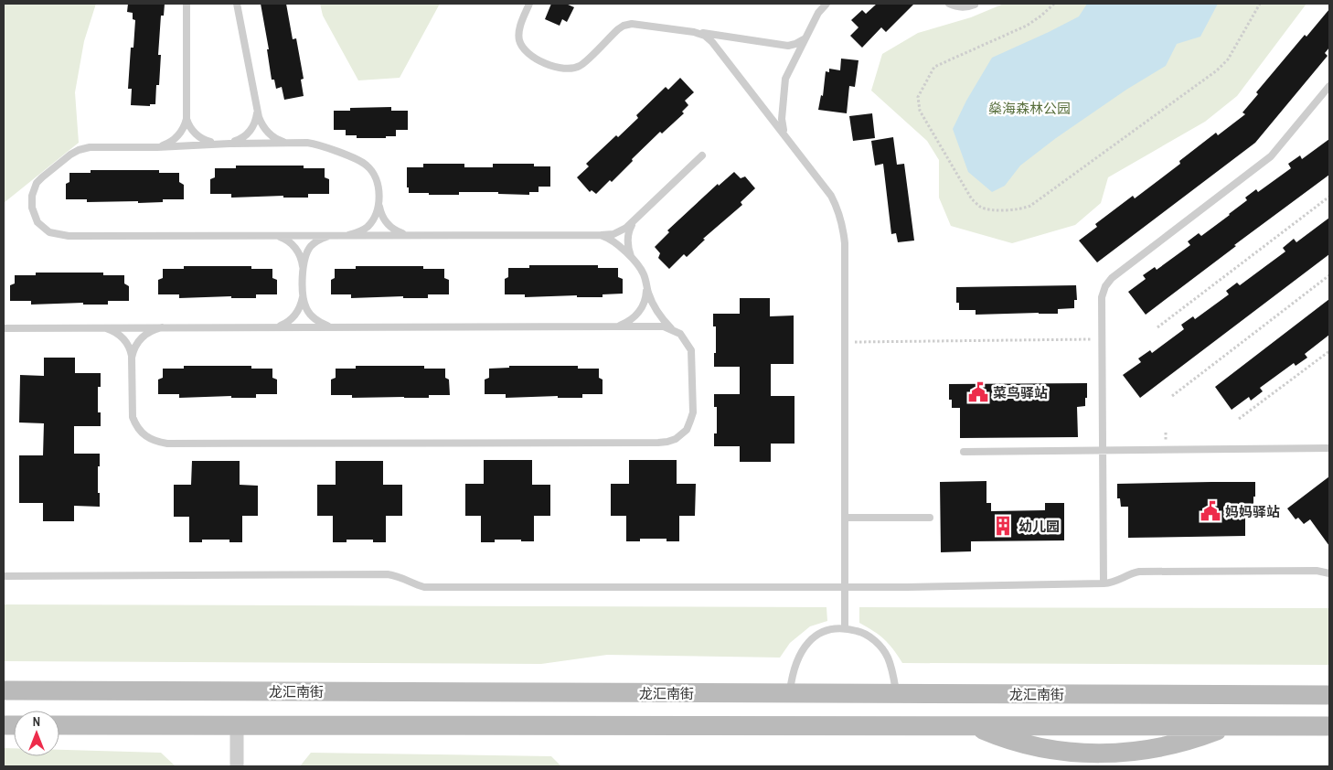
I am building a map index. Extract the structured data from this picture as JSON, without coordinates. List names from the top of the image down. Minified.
{"streets":{"main road":["龙汇南街"]},"parks":["燊海森林公园"],"places":{"public building":["菜鸟驿站","妈妈驿站"],"building":["幼儿园"]},"north":"top"}
